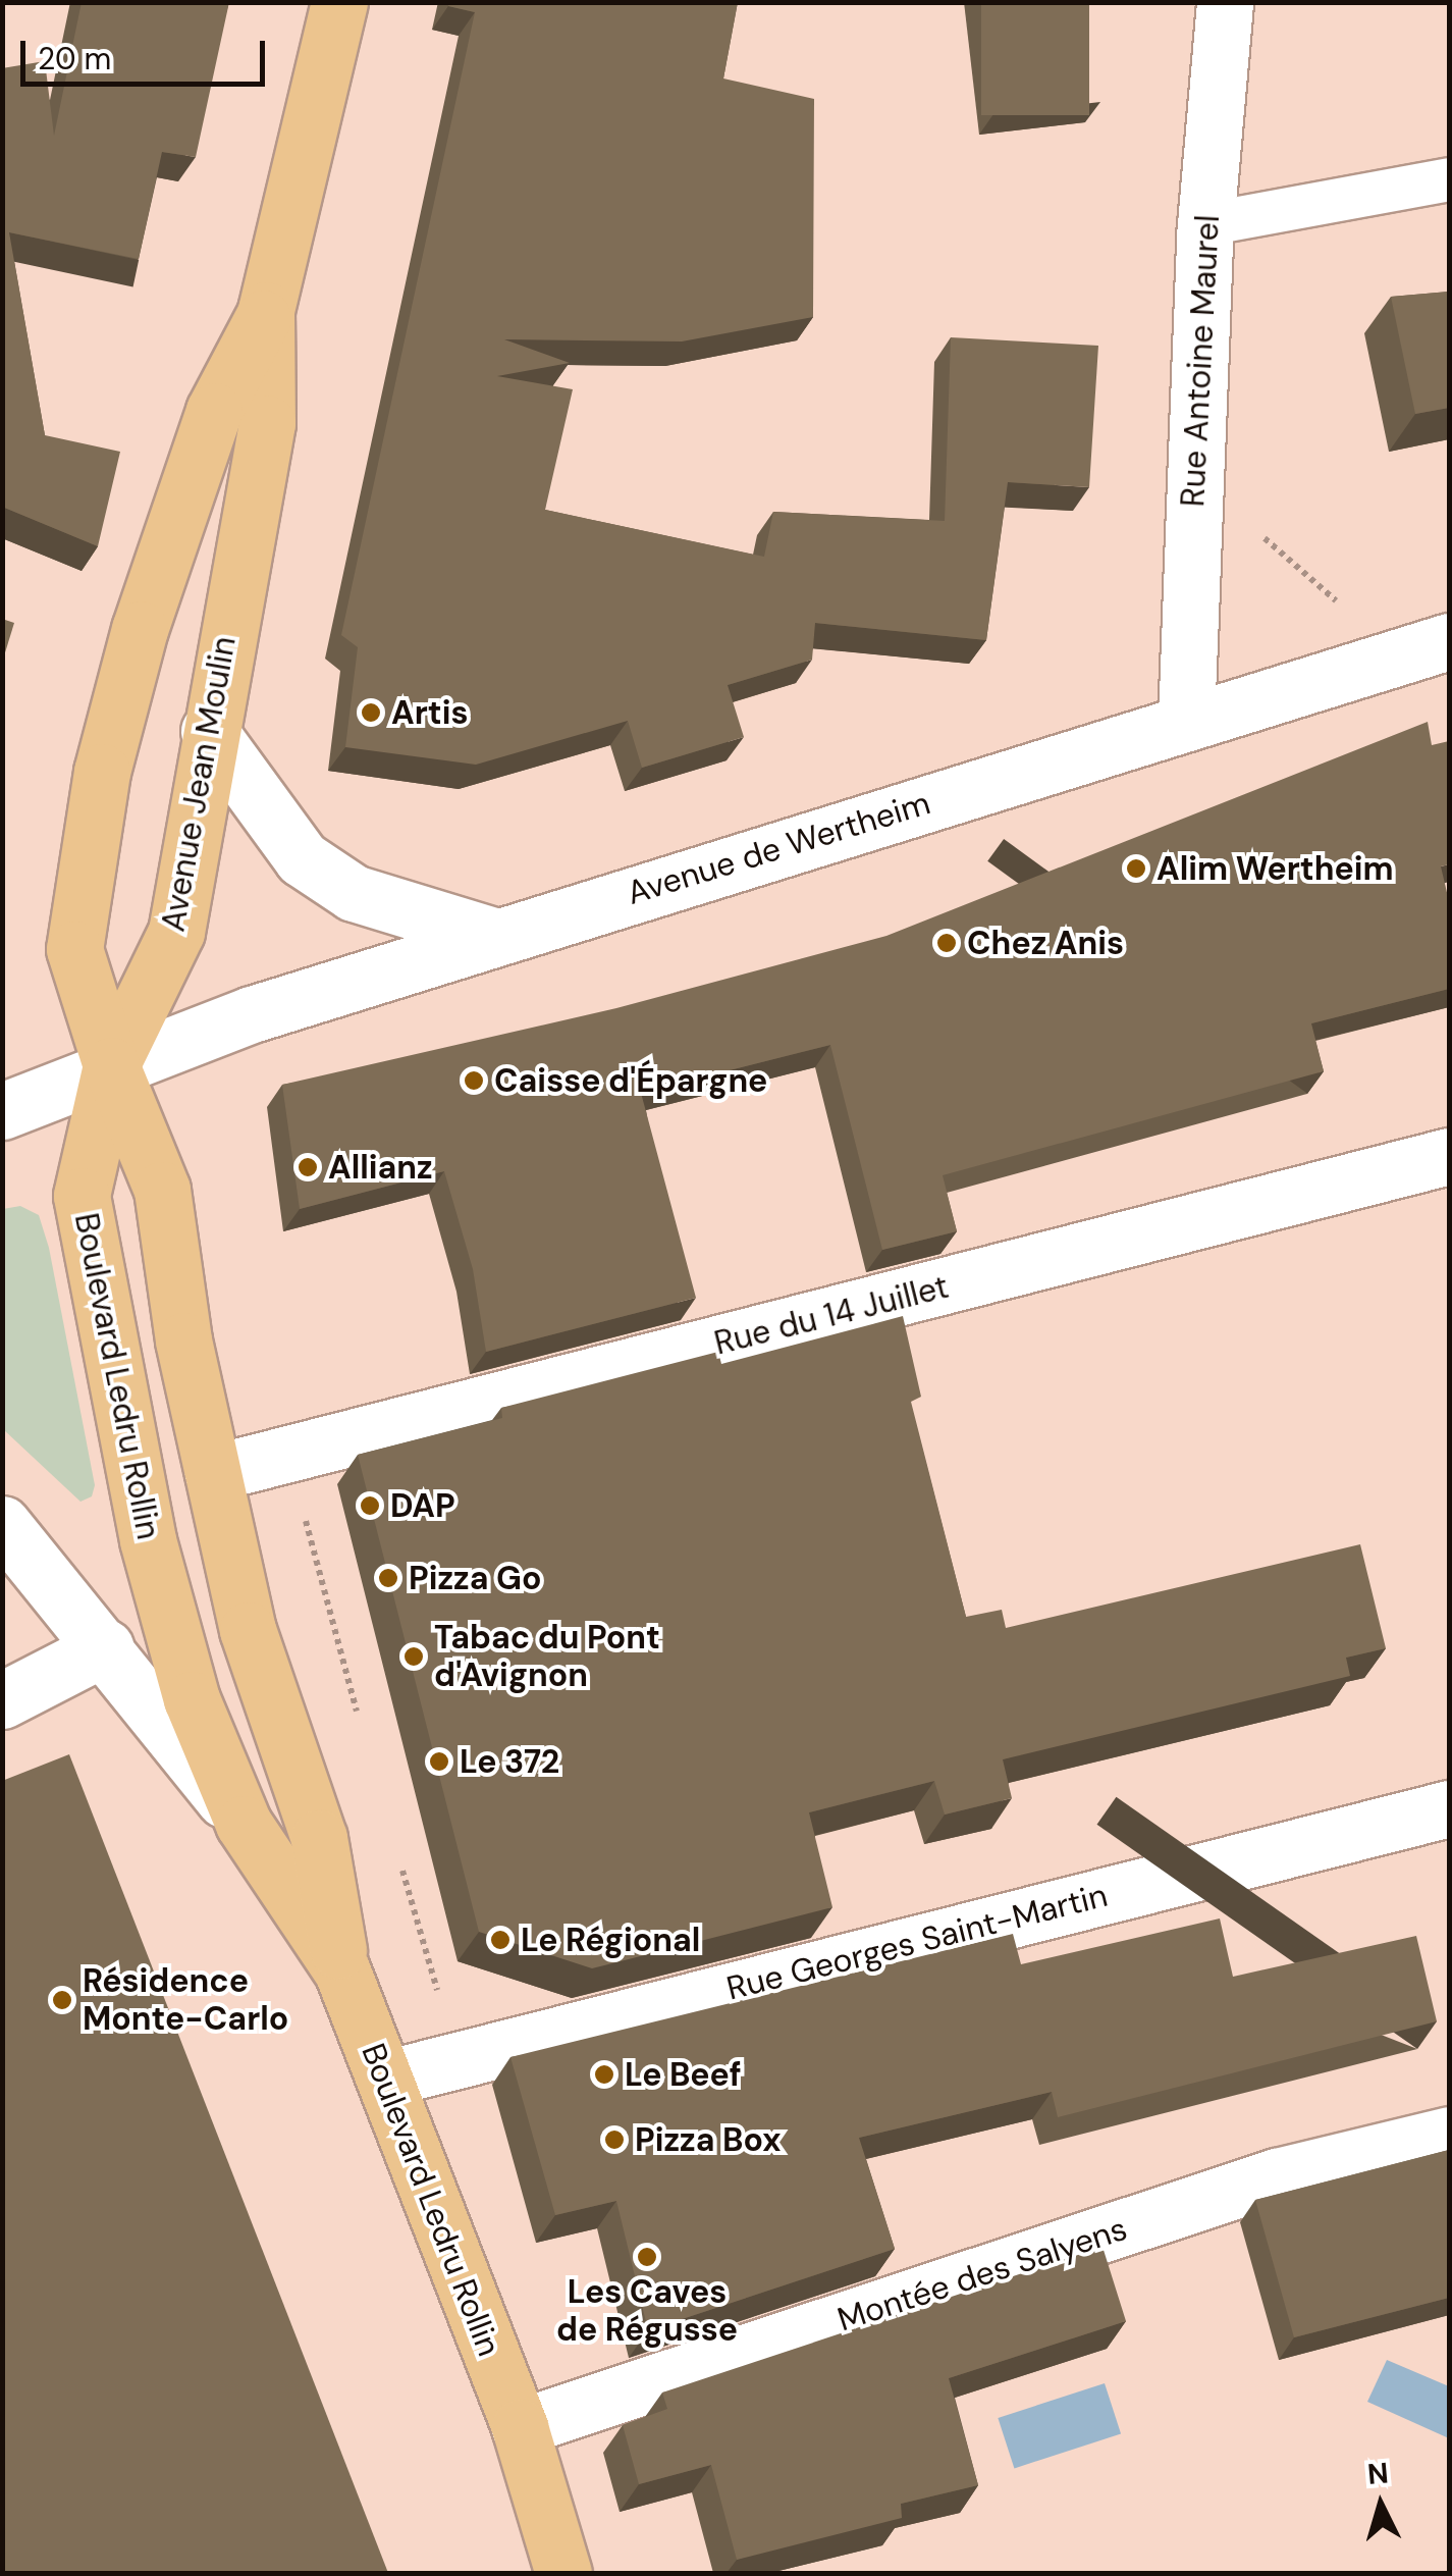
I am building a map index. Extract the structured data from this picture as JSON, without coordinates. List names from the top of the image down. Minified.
{"streets":{"main road":["Avenue Jean Moulin","Boulevard Ledru Rollin"],"street":["Rue Antoine Maurel","Avenue de Wertheim","Rue du 14 Juillet","Rue Georges Saint-Martin","Montée des Salyens"]},"crossings":[["Rue Antoine Maurel","Avenue de Wertheim"],["Avenue Jean Moulin","Avenue de Wertheim"],["Avenue Jean Moulin","Boulevard Ledru Rollin"],["Avenue de Wertheim","Boulevard Ledru Rollin"],["Rue du 14 Juillet","Boulevard Ledru Rollin"],["Boulevard Ledru Rollin","Rue Georges Saint-Martin"],["Boulevard Ledru Rollin","Montée des Salyens"]],"places":["Artis","Alim Wertheim","Chez Anis","Caisse d'Épargne","Allianz","DAP","Pizza Go","Tabac du Pont d'Avignon","Le 372","Le Régional","Résidence Monte-Carlo","Le Beef","Pizza Box","Les Caves de Régusse"],"scale_bar":"20 m","north":"top"}
